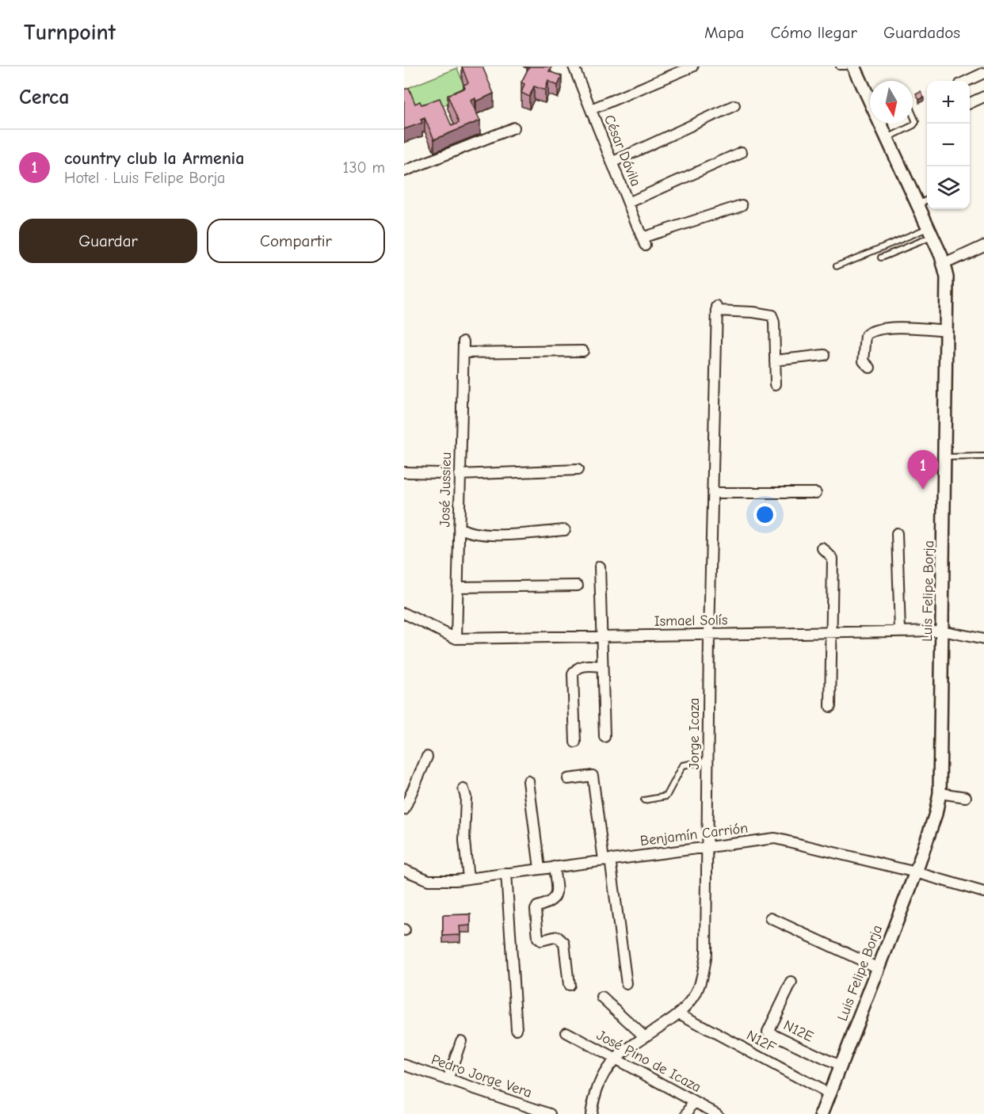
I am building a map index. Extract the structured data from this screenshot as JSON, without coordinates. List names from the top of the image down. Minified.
{"streets":{"street":["César Dávila","José Jussieu","Luis Felipe Borja","Ismael Solís","Jorge Icaza","Benjamín Carrión","N12E","N12F","José Pino de Icaza","Pedro Jorge Vera"]},"crossings":[["José Jussieu","Ismael Solís"],["Luis Felipe Borja","Ismael Solís"],["Luis Felipe Borja","Benjamín Carrión"],["Luis Felipe Borja","N12E"],["Luis Felipe Borja","N12F"],["Ismael Solís","Jorge Icaza"],["Jorge Icaza","Benjamín Carrión"],["Jorge Icaza","N12F"],["Jorge Icaza","José Pino de Icaza"]],"north":"bottom","page":{"header":"Turnpoint","nav":["Mapa","Cómo llegar","Guardados"],"heading":"Cerca","map_buttons":["+","−"],"list":[{"mark":"1","name":"country club la Armenia","note":"Hotel · Luis Felipe Borja","value":"130 m"}],"buttons":["Guardar","Compartir"],"pins":"1"}}
